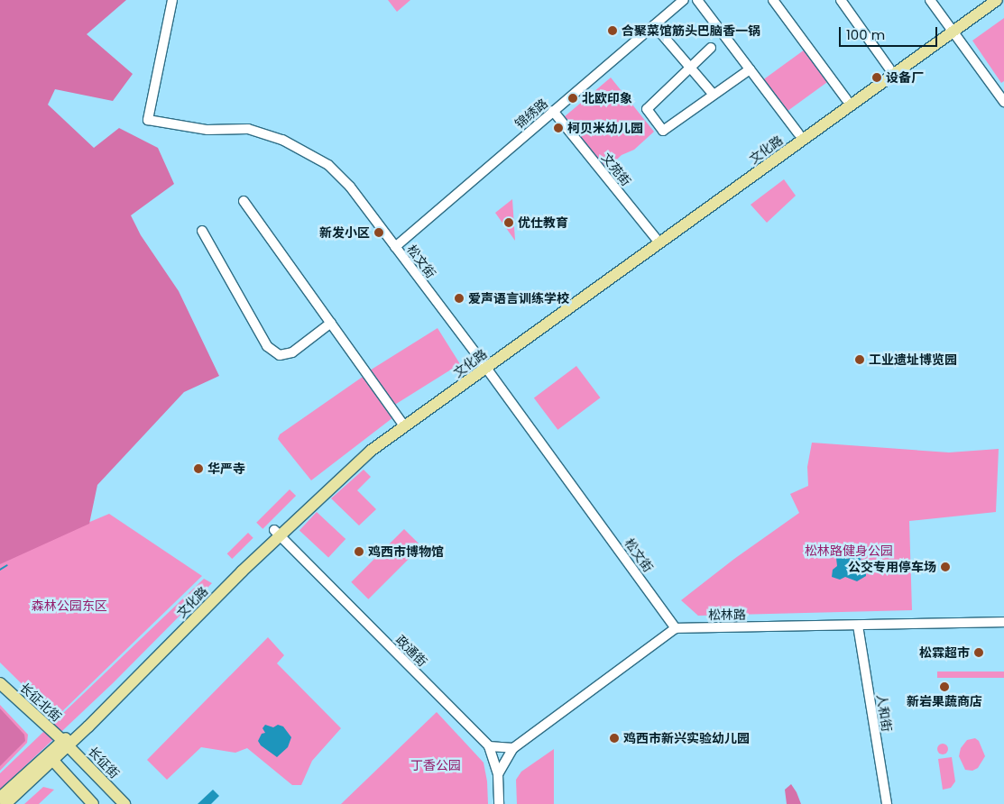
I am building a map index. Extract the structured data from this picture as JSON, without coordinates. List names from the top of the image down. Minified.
{"streets":{"main road":["文化路","长征北街","长征街"],"street":["锦绣路","文苑街","松文街","松林路","政通街","人和街"]},"crossings":[["锦绣路","文苑街"],["锦绣路","松文街"],["文化路","文苑街"],["文化路","松文街"],["文化路","政通街"],["文化路","长征北街"],["文化路","长征街"],["松文街","松林路"],["松林路","人和街"],["长征北街","长征街"]],"parks":["松林路健身公园","森林公园东区","丁香公园"],"places":["合聚菜馆筋头巴脑香一锅","设备厂","北欧印象","柯贝米幼儿园","优仕教育","新发小区","爱声语言训练学校","工业遗址博览园","华严寺","鸡西市博物馆","公交专用停车场","松霖超市","新岩果蔬商店","鸡西市新兴实验幼儿园"],"scale_bar":"100 m"}
